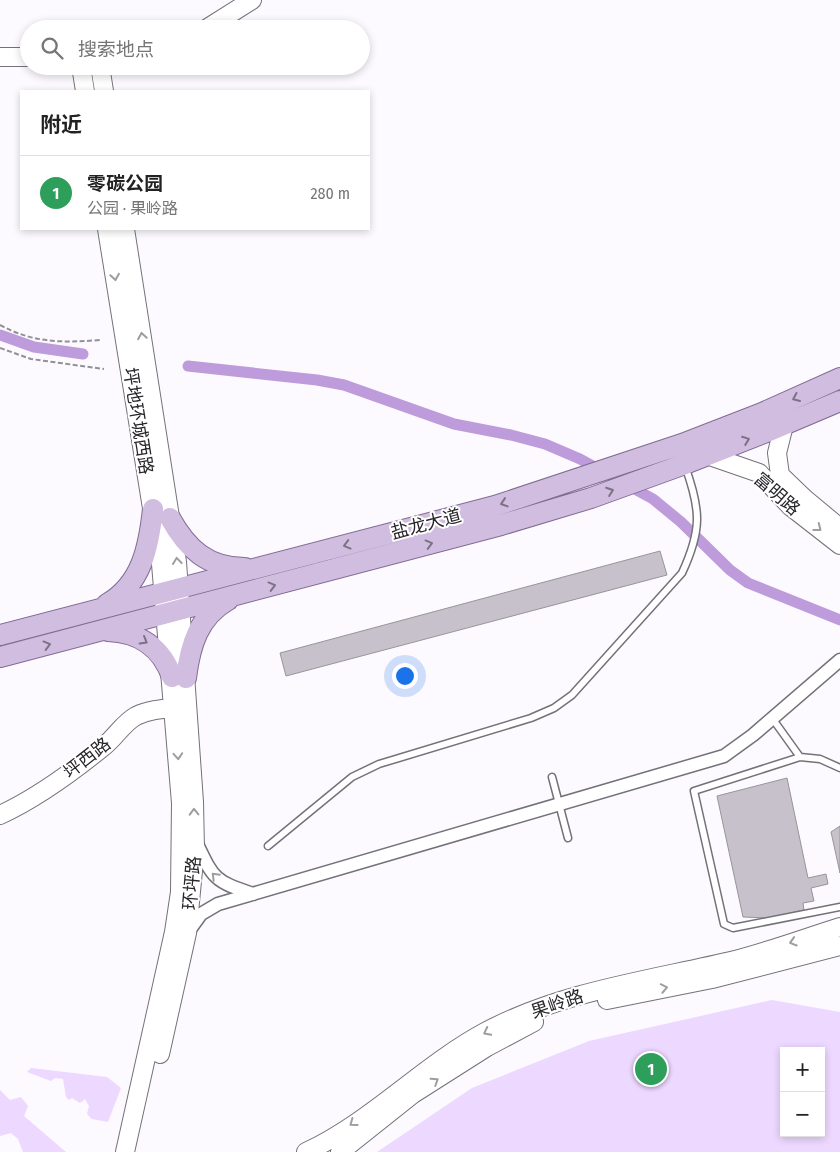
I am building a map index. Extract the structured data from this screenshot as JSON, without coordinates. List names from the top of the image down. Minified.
{"streets":{"main road":["坪地环城西路","富明路","盐龙大道","坪西路","环坪路","果岭路"]},"crossings":[["坪地环城西路","盐龙大道"],["坪地环城西路","环坪路"],["富明路","盐龙大道"],["盐龙大道","环坪路"],["坪西路","环坪路"]],"one_way":["富明路"],"page":{"search":"搜索地点","heading":"附近","list":[{"mark":"1","name":"零碳公园","note":"公园 · 果岭路","value":"280 m"}],"map_buttons":["+","−"],"pins":"1"}}
